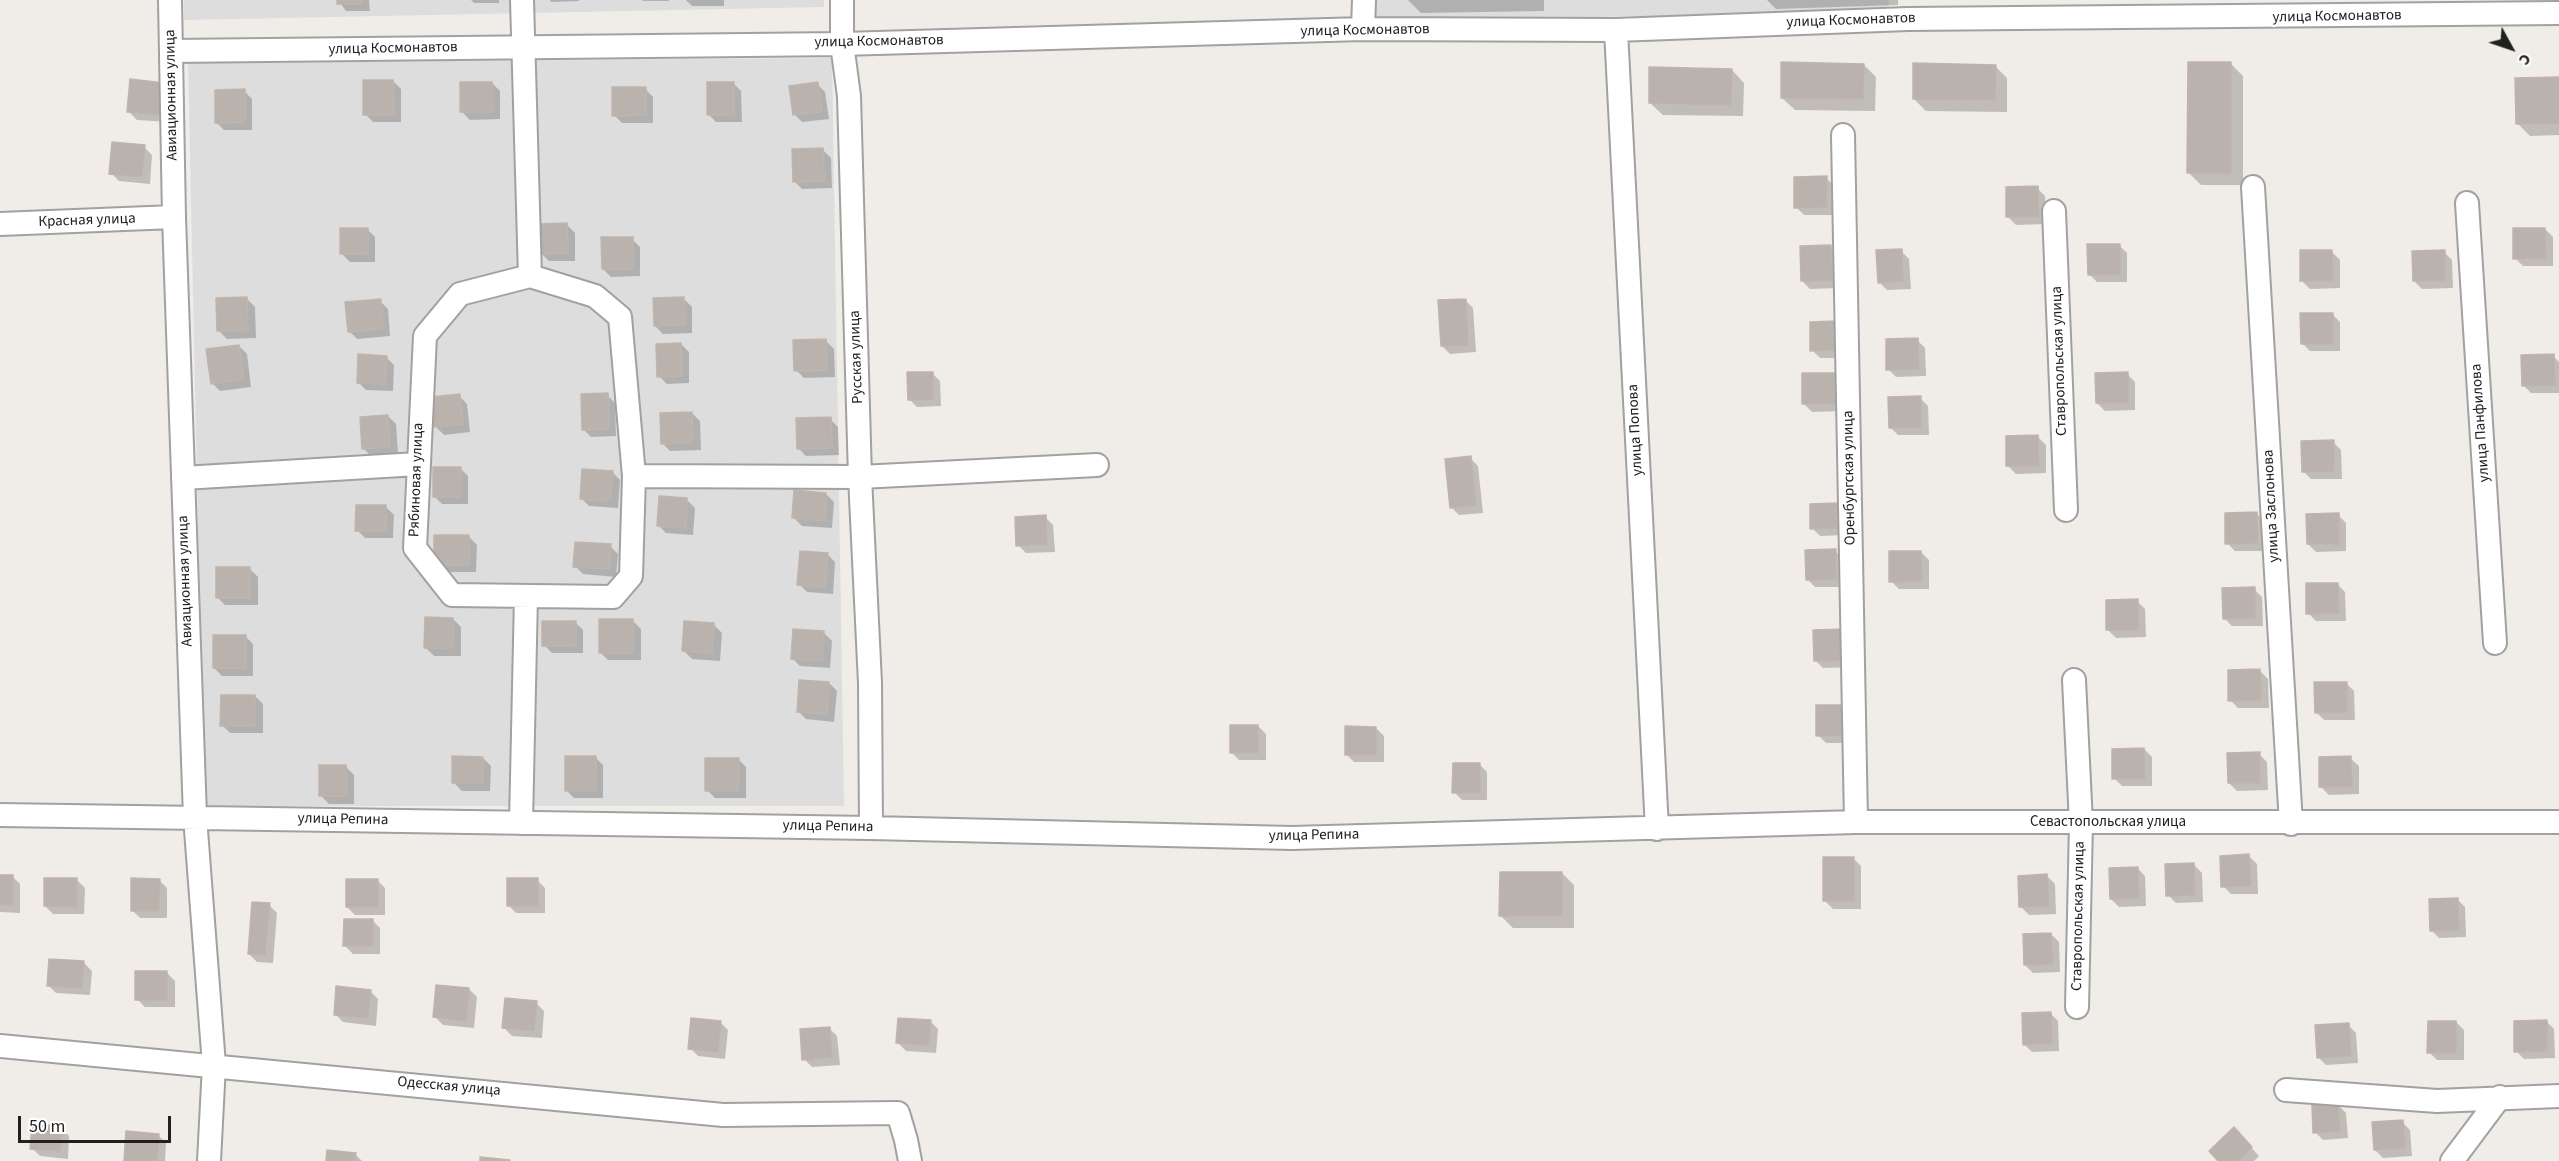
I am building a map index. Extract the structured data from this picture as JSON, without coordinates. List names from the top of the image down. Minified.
{"streets":{"street":["улица Космонавтов","Авиационная улица","Красная улица","Русская улица","Ставропольская улица","улица Панфилова","улица Попова","Оренбургская улица","Рябиновая улица","улица Заслонова","улица Репина","Севастопольская улица","Одесская улица"]},"crossings":[["улица Космонавтов","Авиационная улица"],["улица Космонавтов","Русская улица"],["улица Космонавтов","улица Попова"],["Авиационная улица","Красная улица"],["Авиационная улица","улица Репина"],["Авиационная улица","Одесская улица"],["Русская улица","улица Репина"],["Ставропольская улица","Севастопольская улица"],["улица Попова","улица Репина"],["улица Попова","Севастопольская улица"],["Оренбургская улица","Севастопольская улица"],["улица Заслонова","Севастопольская улица"],["улица Репина","Севастопольская улица"]],"scale_bar":"50 m","north":"bottom right"}
